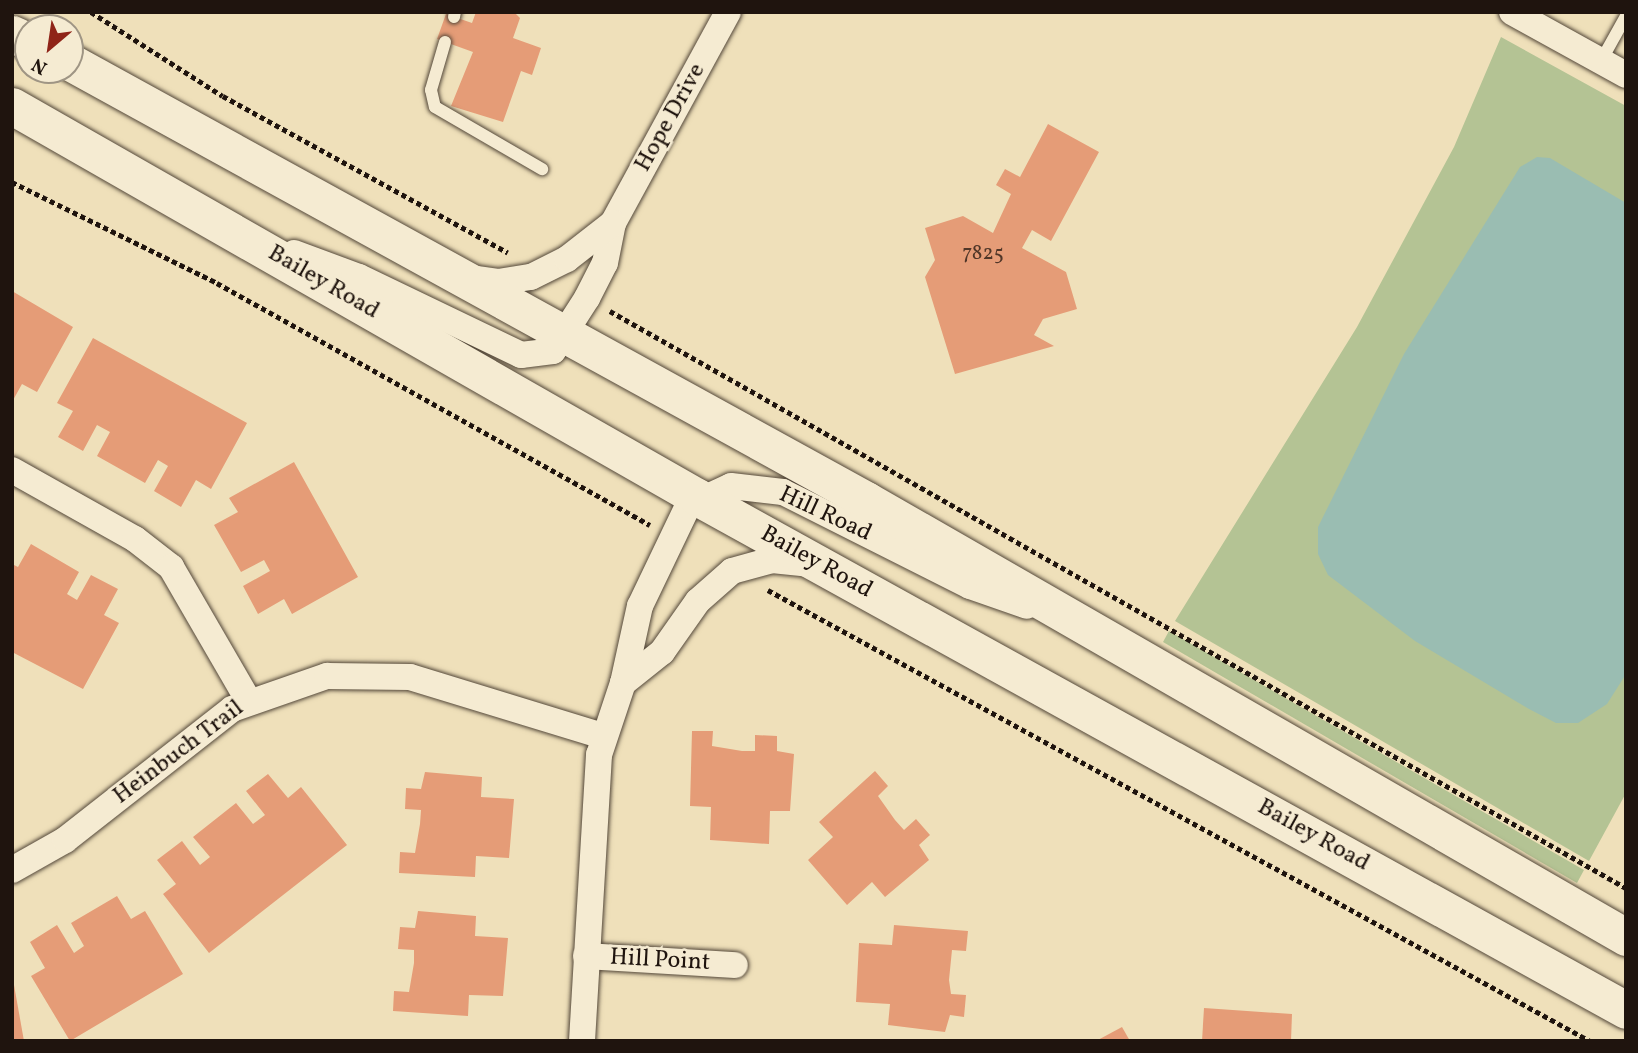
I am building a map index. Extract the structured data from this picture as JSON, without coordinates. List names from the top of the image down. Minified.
{"streets":{"main road":["Bailey Road"],"street":["Hope Drive","Hill Road","Heinbuch Trail","Hill Point"]},"crossings":[["Hope Drive","Bailey Road"],["Bailey Road","Hill Road"],["Hill Road","Heinbuch Trail"],["Hill Road","Hill Point"]],"house_numbers":["7825"],"north":"bottom left"}
